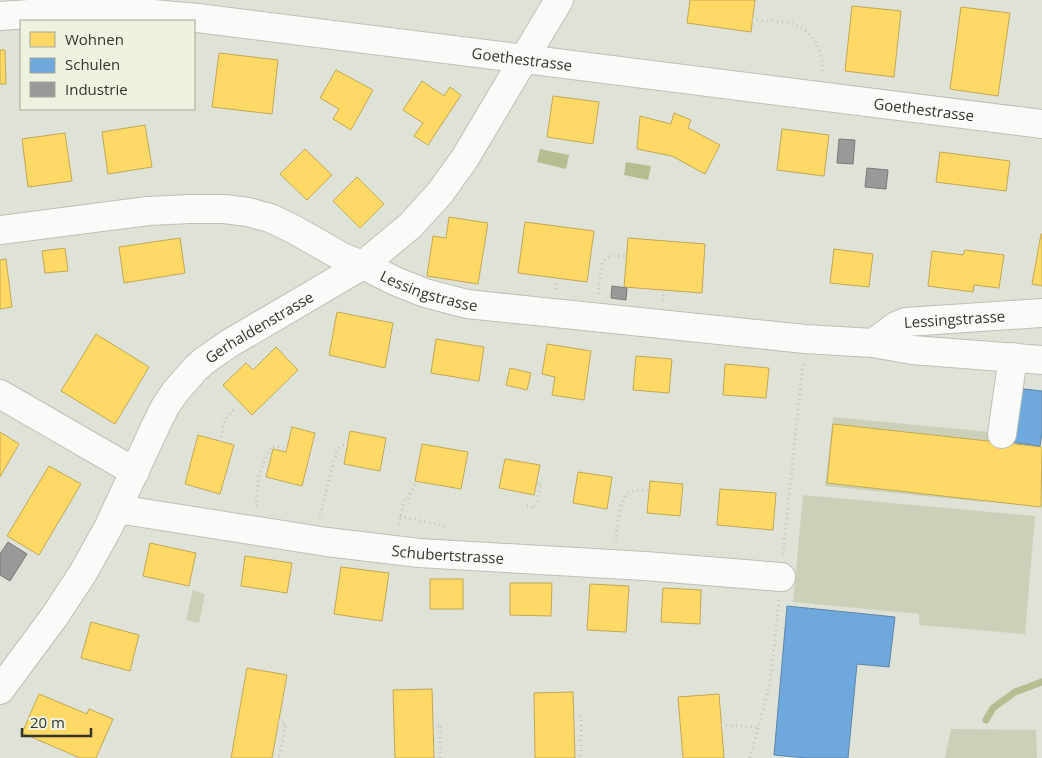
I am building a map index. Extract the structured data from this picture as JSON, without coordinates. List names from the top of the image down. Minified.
{"streets":{"street":["Goethestrasse","Lessingstrasse","Gerhaldenstrasse","Schubertstrasse"]},"crossings":[["Goethestrasse","Gerhaldenstrasse"],["Lessingstrasse","Gerhaldenstrasse"],["Gerhaldenstrasse","Schubertstrasse"]],"legend":["Wohnen","Schulen","Industrie"],"scale_bar":"20 m"}
